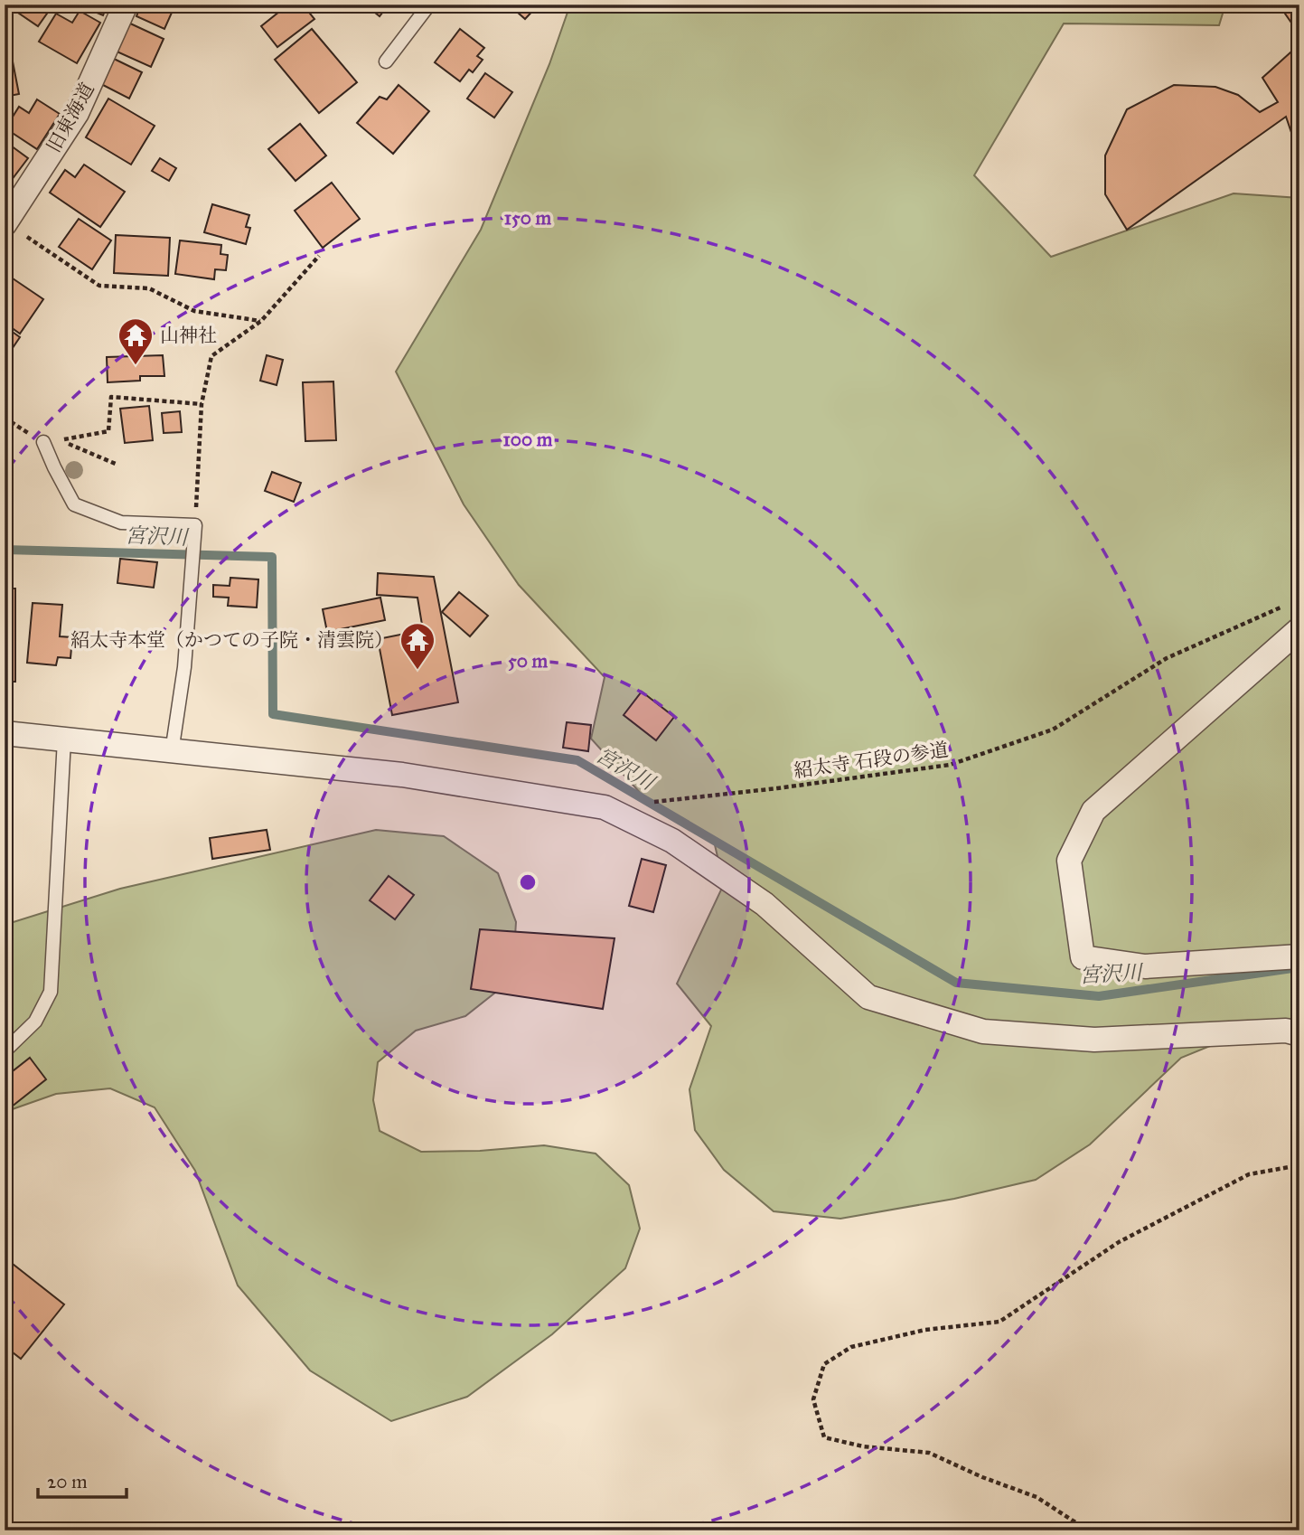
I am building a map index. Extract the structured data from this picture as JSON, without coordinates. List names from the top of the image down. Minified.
{"streets":{"street":["旧東海道"],"path":["紹太寺 石段の参道"]},"water":["宮沢川"],"places":{"temple":["山神社","紹太寺本堂（かつての子院・清雲院）"]},"scale_bar":"20 m","rings":["150 m","100 m","50 m"]}
